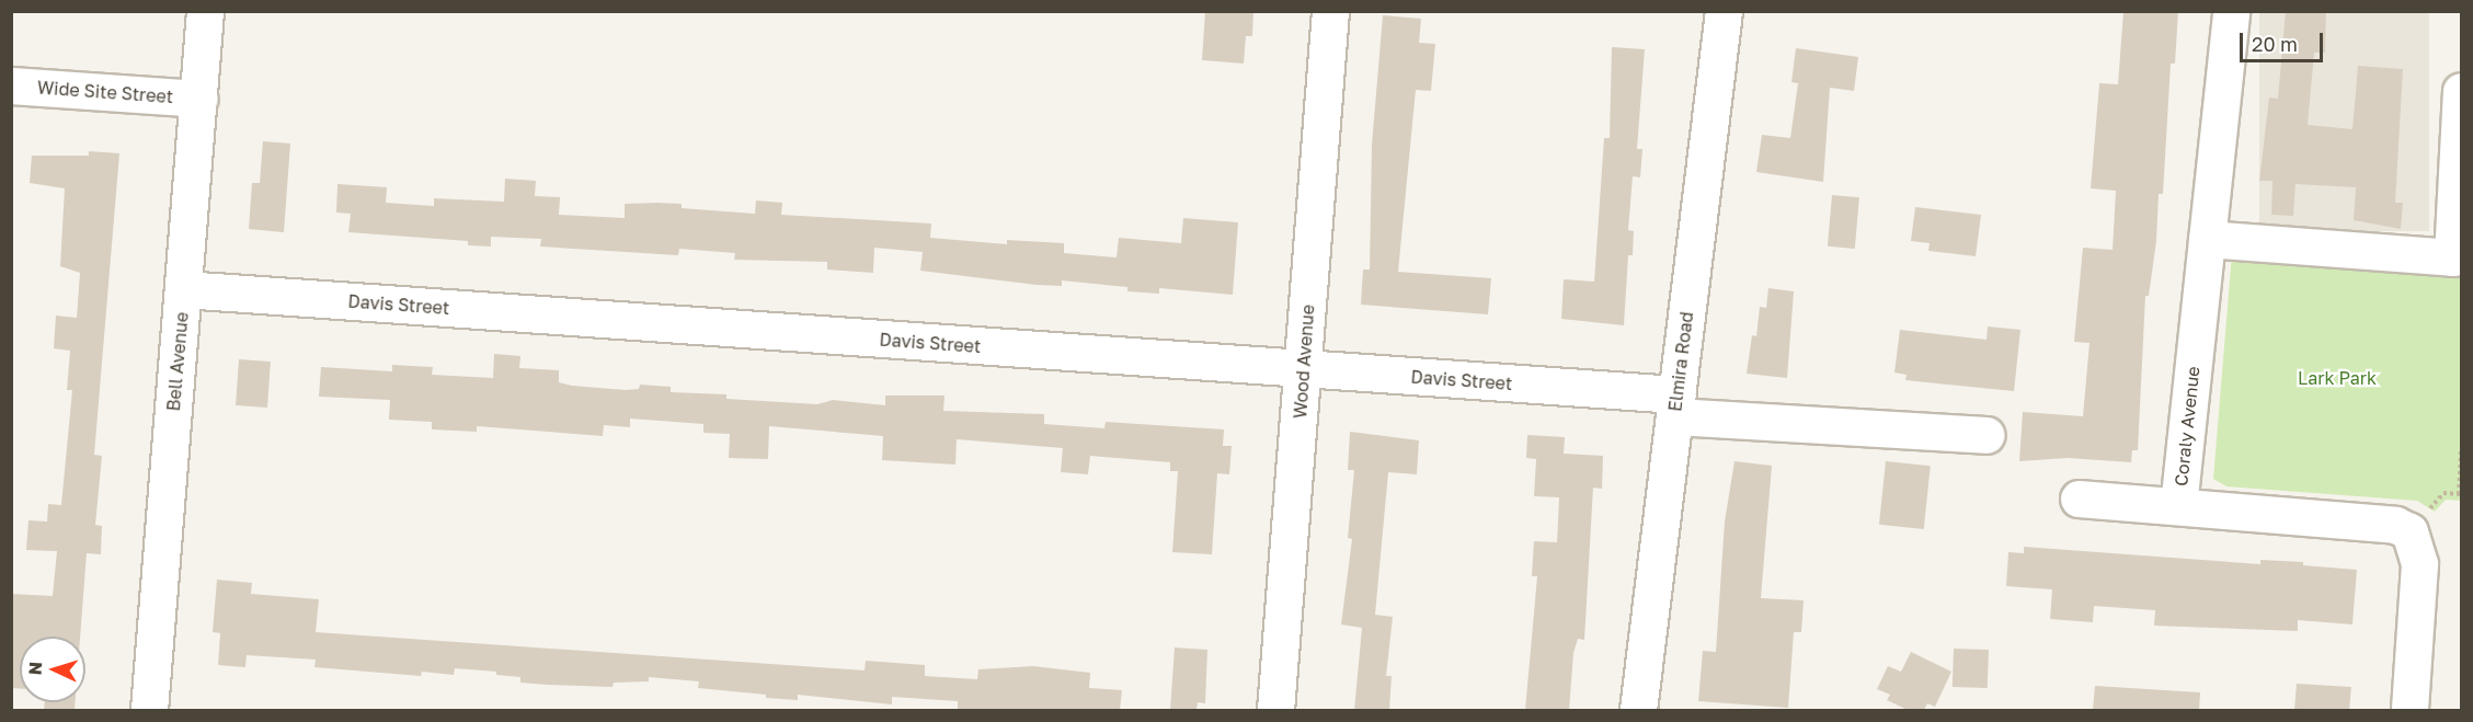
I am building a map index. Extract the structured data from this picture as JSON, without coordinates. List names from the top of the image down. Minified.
{"streets":{"street":["Wide Site Street","Davis Street","Bell Avenue","Wood Avenue","Elmira Road","Coraly Avenue"]},"crossings":[["Wide Site Street","Bell Avenue"],["Davis Street","Bell Avenue"],["Davis Street","Wood Avenue"],["Davis Street","Elmira Road"]],"parks":["Lark Park"],"scale_bar":"20 m","north":"left"}
